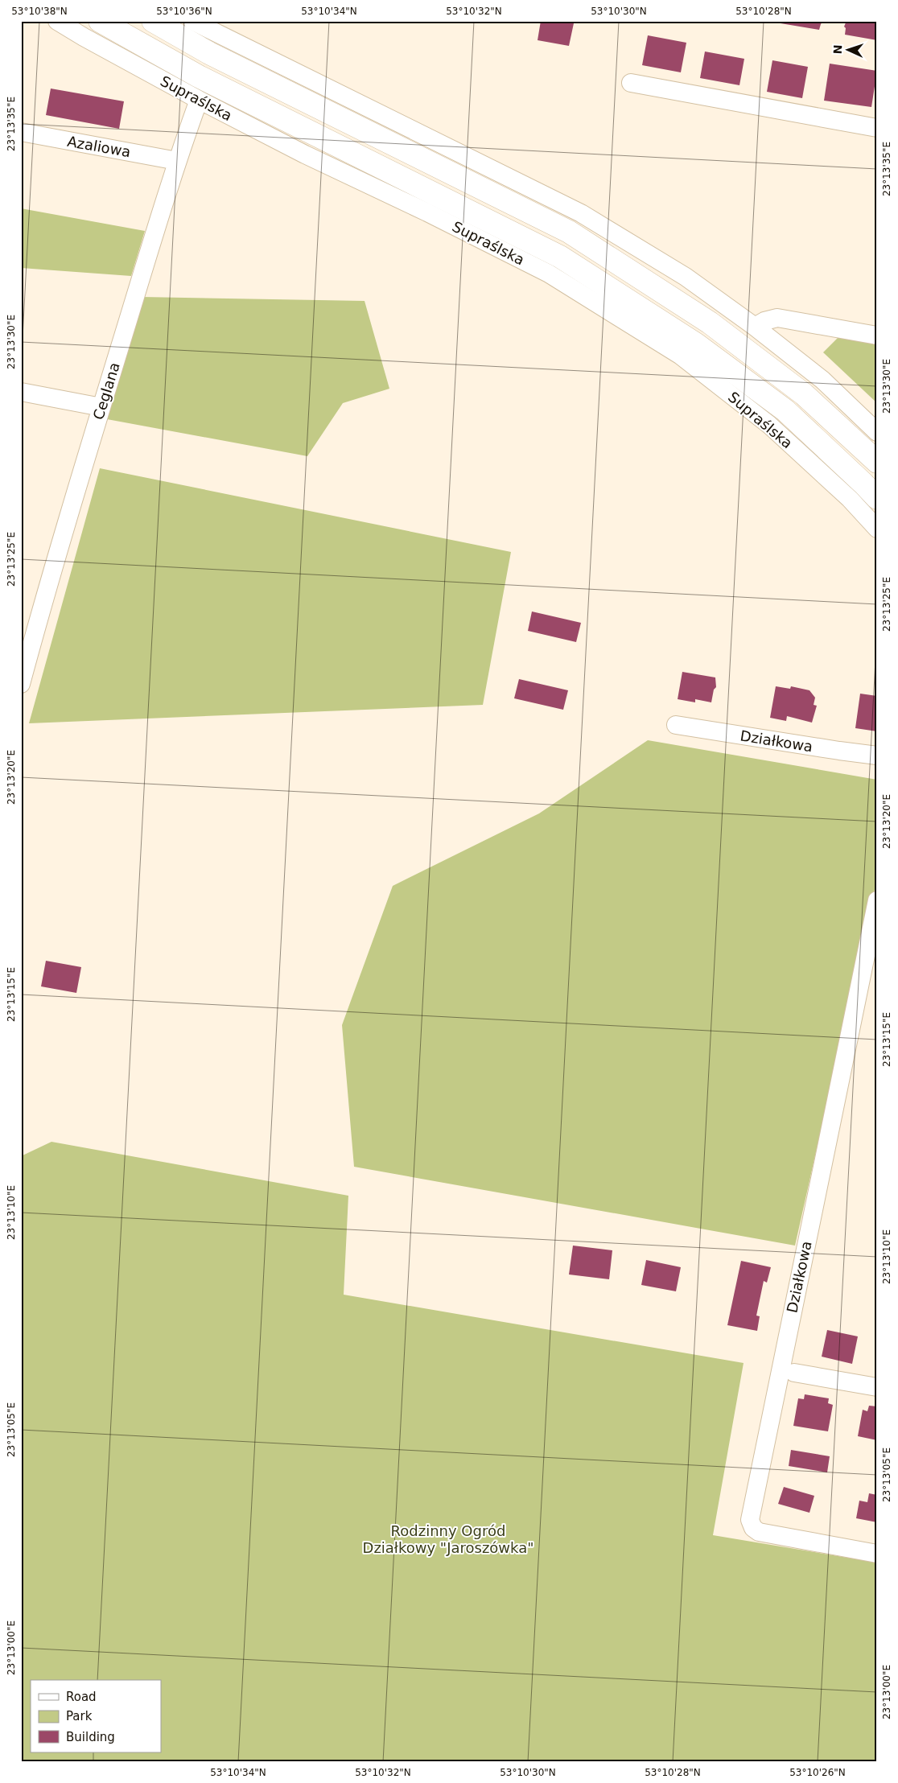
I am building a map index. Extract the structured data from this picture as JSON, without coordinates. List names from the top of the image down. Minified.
{"streets":{"street":["Supraślska","Azaliowa","Ceglana","Działkowa"]},"crossings":[["Supraślska","Ceglana"],["Azaliowa","Ceglana"]],"parks":["Rodzinny Ogród Działkowy \"Jaroszówka\""],"legend":["Road","Park","Building"],"north":"left","coordinates":["53°10'38\"N","53°10'36\"N","53°10'34\"N","53°10'32\"N","53°10'30\"N","53°10'28\"N","23°13'35\"E","23°13'30\"E","23°13'25\"E","23°13'20\"E","23°13'15\"E","23°13'10\"E","23°13'05\"E","23°13'00\"E","53°10'26\"N"]}
